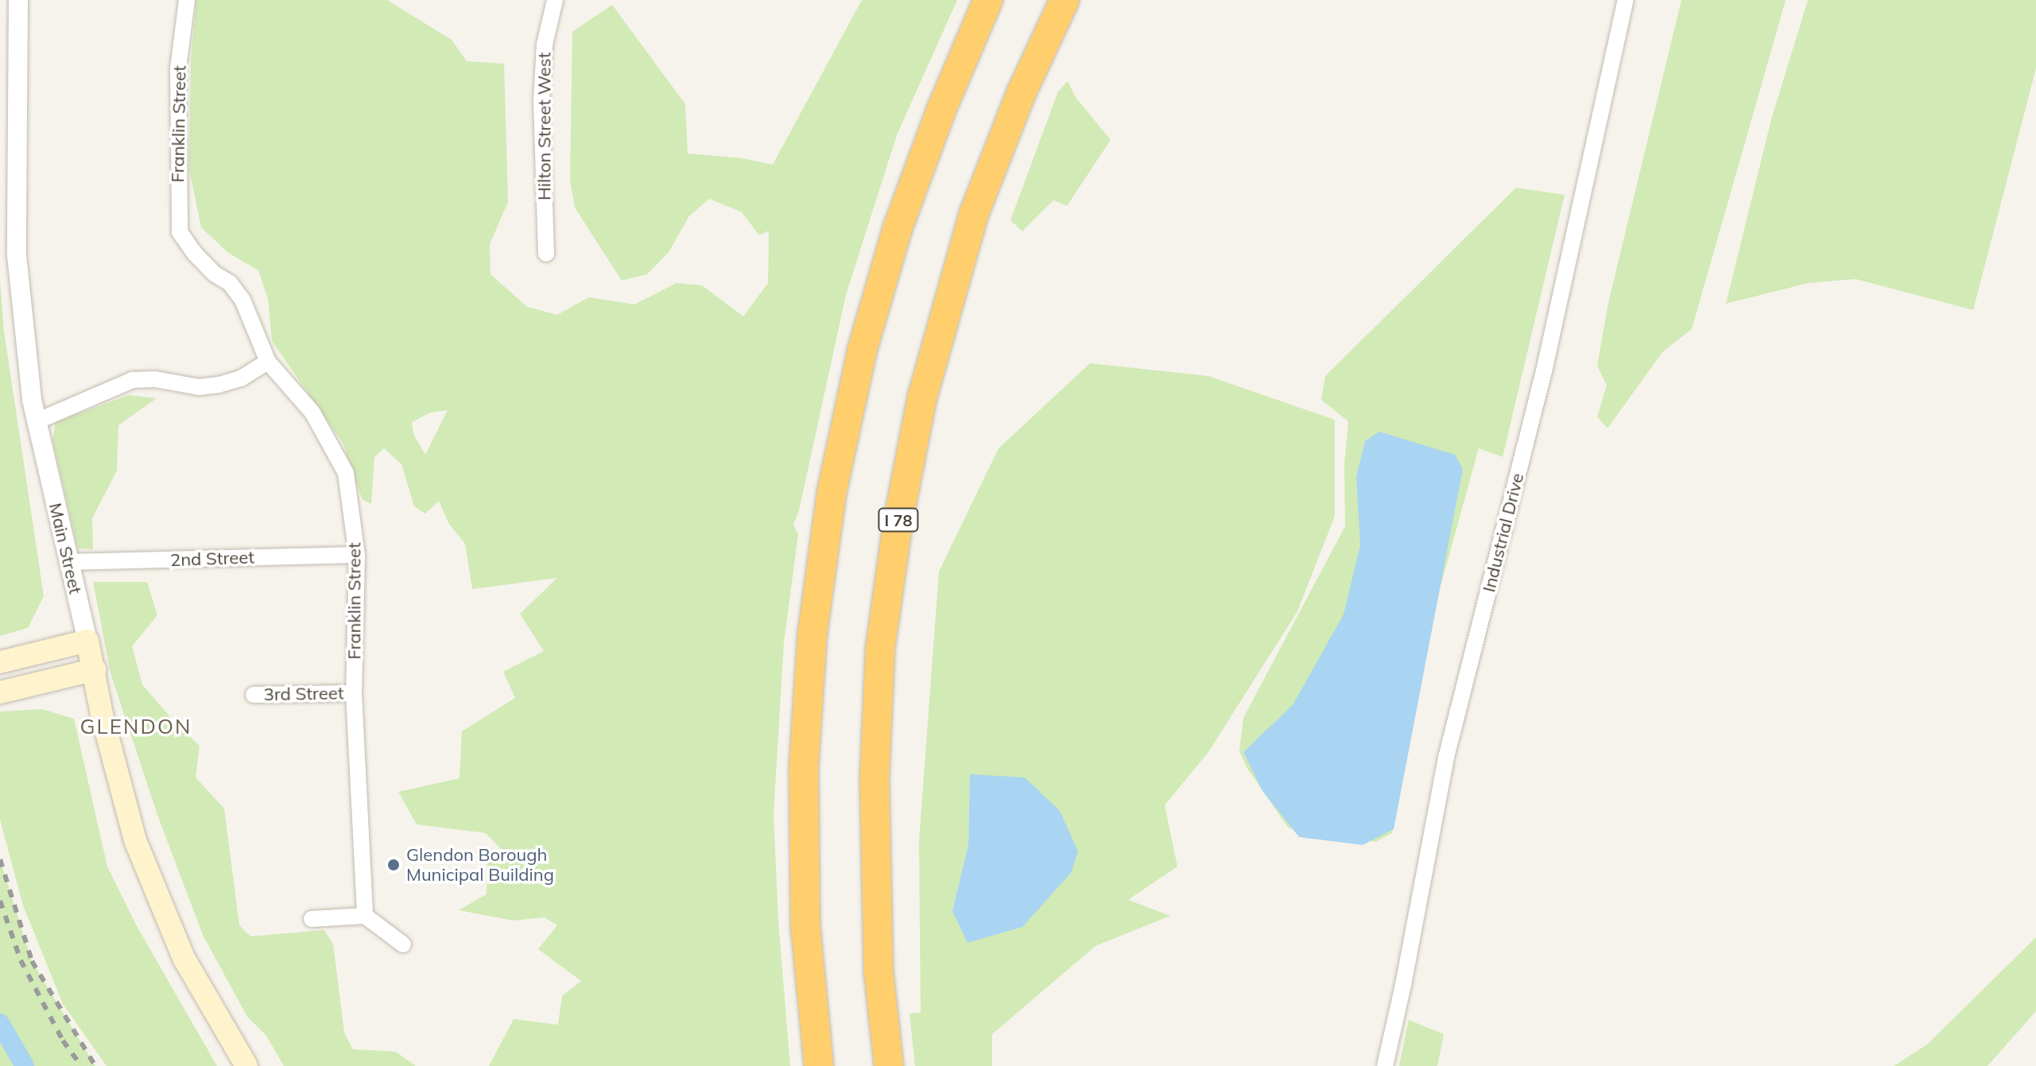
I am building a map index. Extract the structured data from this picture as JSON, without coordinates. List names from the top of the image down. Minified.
{"streets":{"highway":["I 78"],"main road":["Main Street"],"street":["Franklin Street","Hilton Street West","Industrial Drive","2nd Street","3rd Street"]},"crossings":[["Franklin Street","2nd Street"],["Franklin Street","3rd Street"],["Main Street","2nd Street"]],"districts":["GLENDON"],"places":["Glendon Borough Municipal Building"]}
